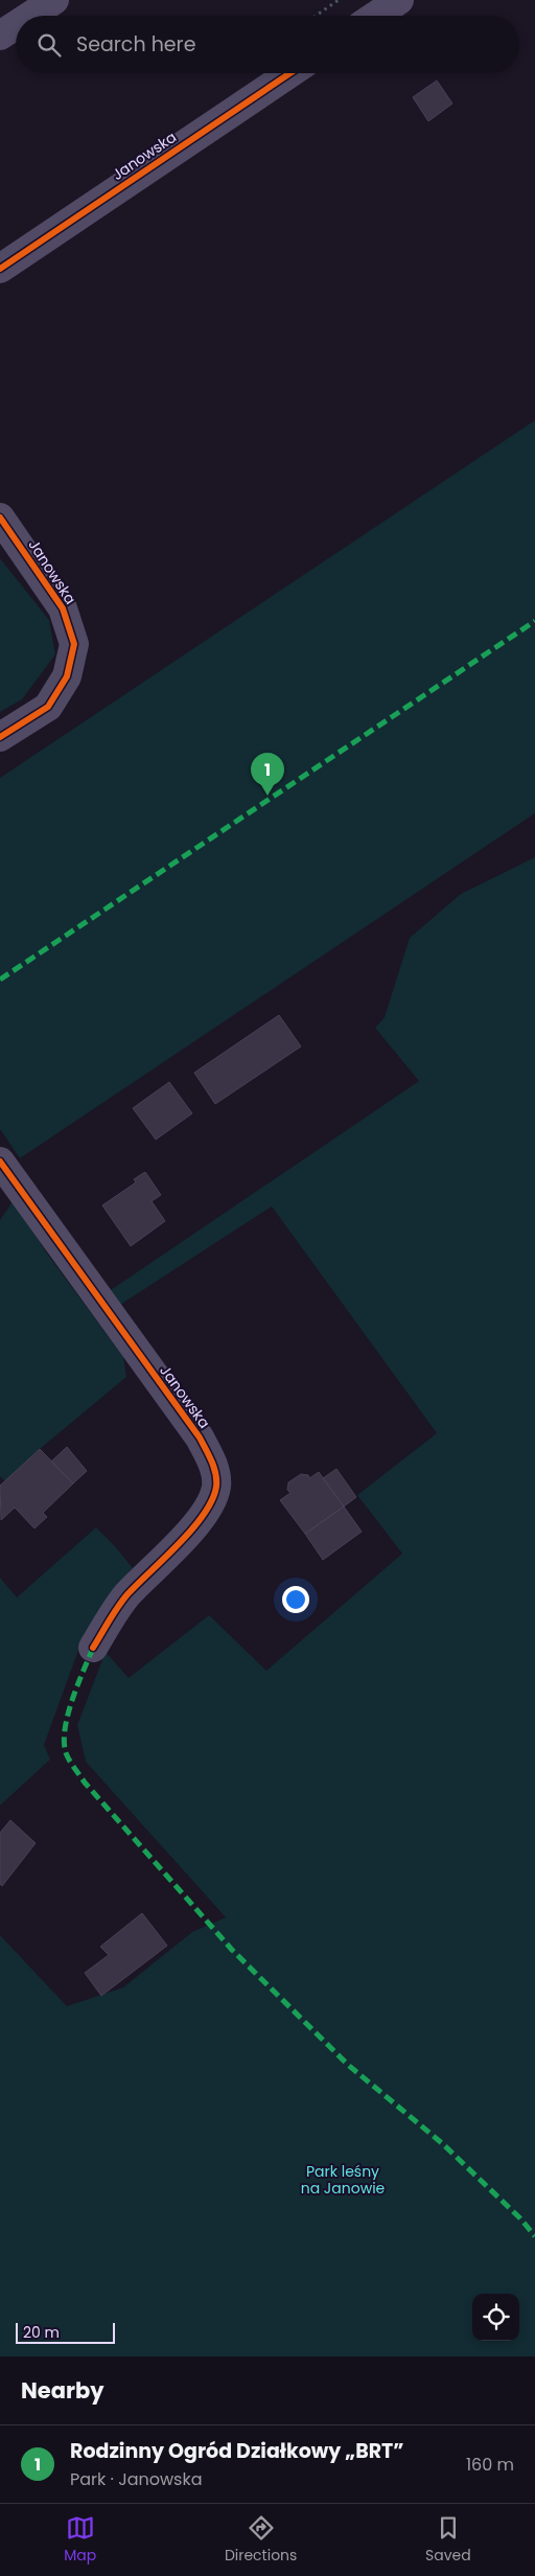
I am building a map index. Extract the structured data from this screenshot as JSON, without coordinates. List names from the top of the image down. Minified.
{"streets":{"street":["Janowska"]},"parks":["Park leśny na Janowie"],"scale_bar":"20 m","page":{"search":"Search here","pins":"1","scale":"20 m","heading":"Nearby","list":[{"mark":"1","name":"Rodzinny Ogród Działkowy „BRT”","note":"Park · Janowska","value":"160 m"}],"nav":["Map","Directions","Saved"]}}
